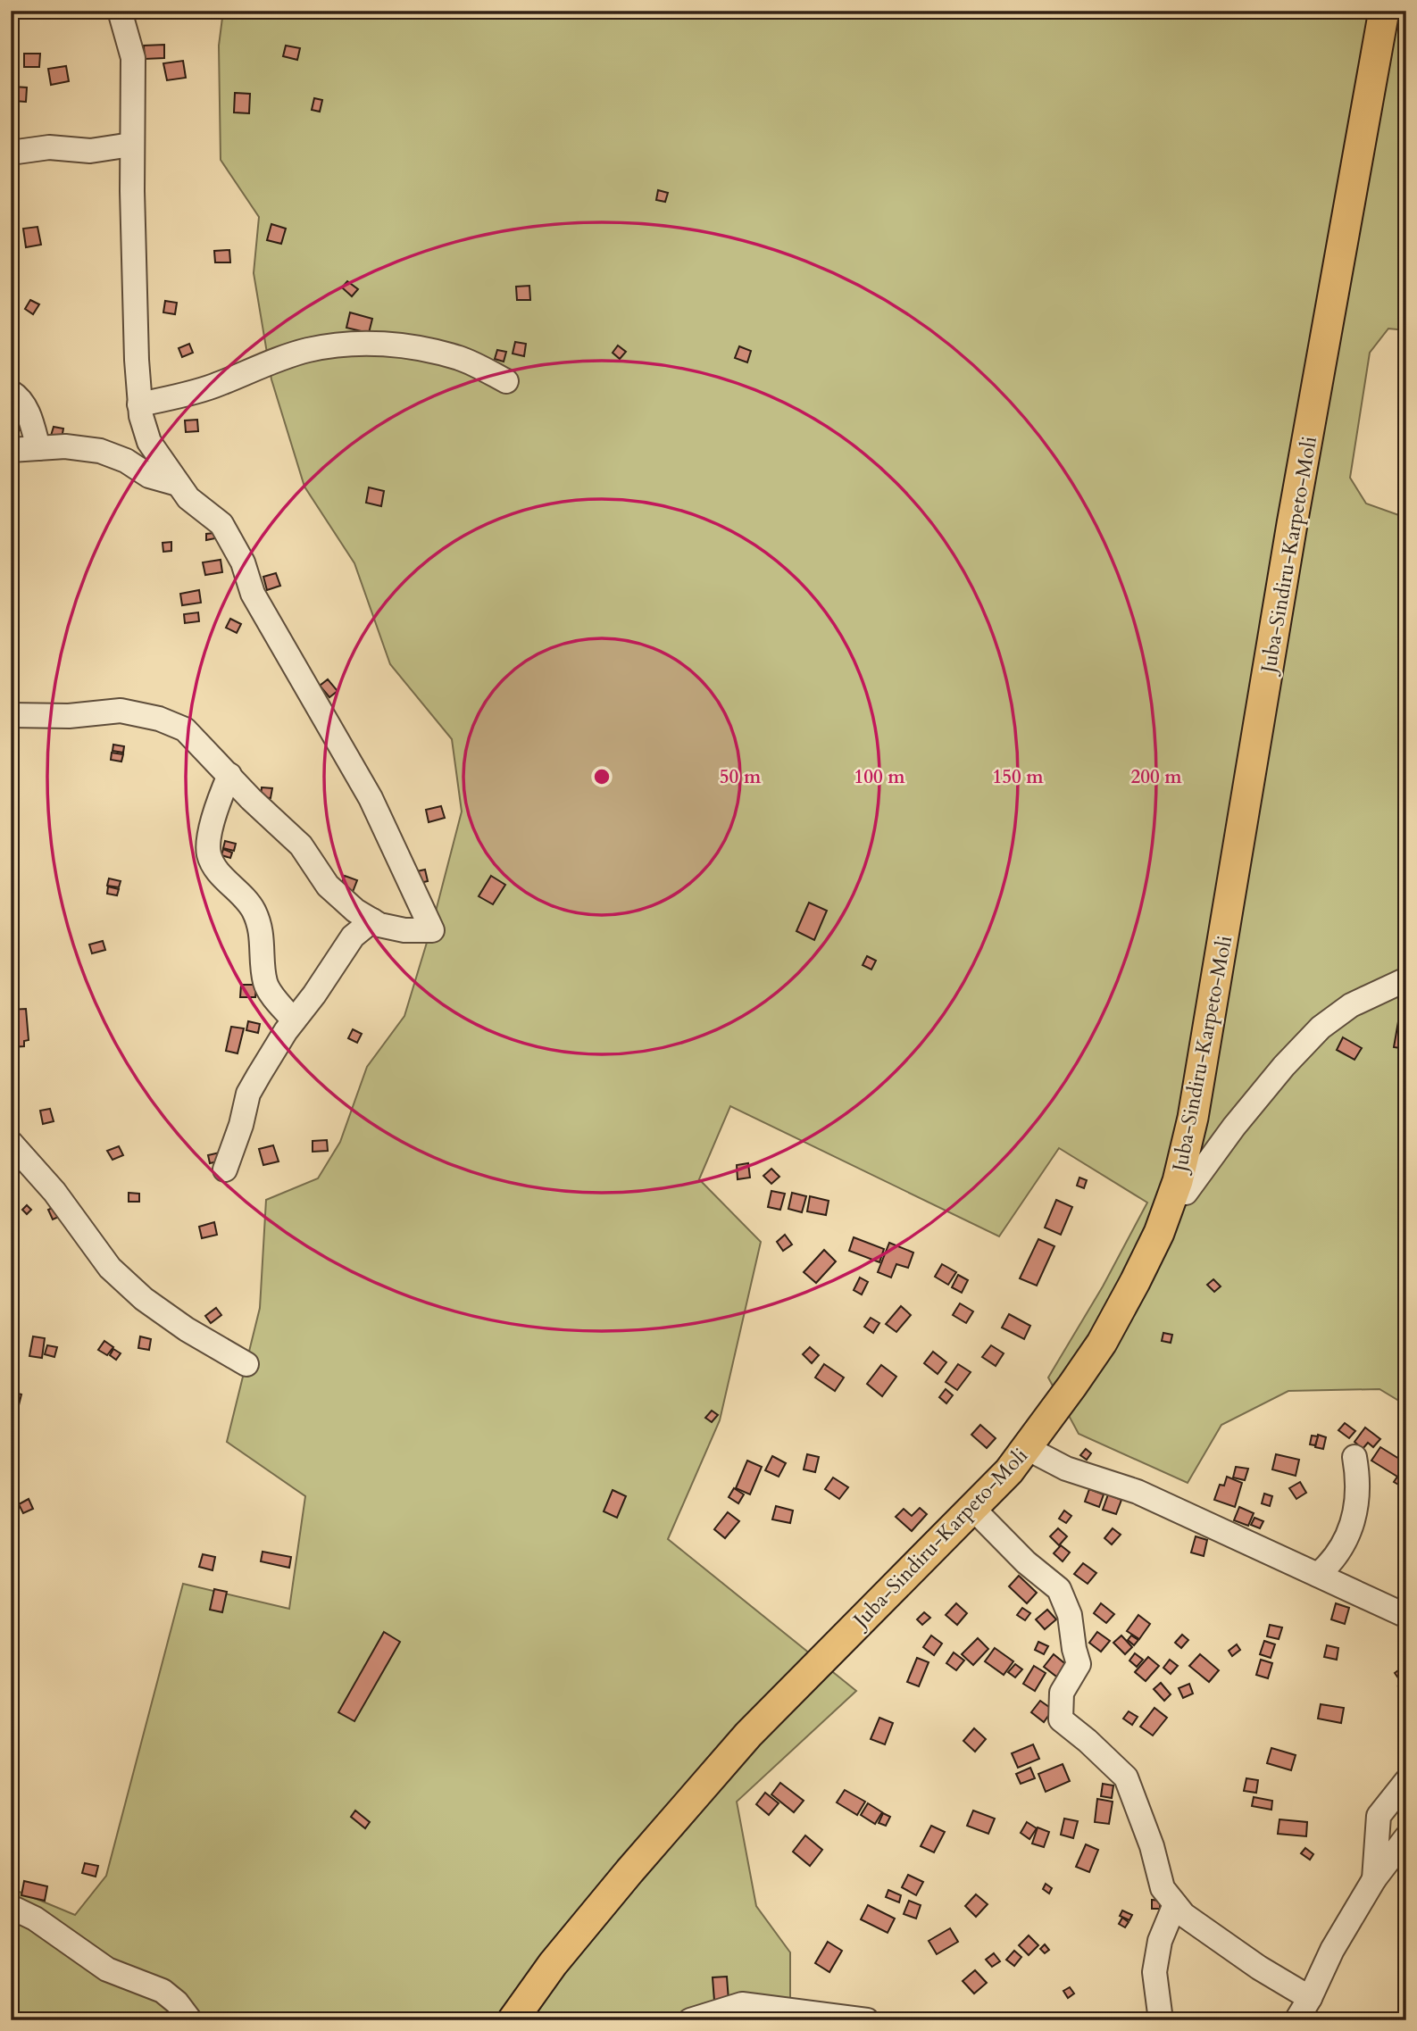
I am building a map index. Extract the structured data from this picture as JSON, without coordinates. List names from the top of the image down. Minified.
{"streets":{"main road":["Juba-Sindiru-Karpeto-Moli"]},"rings":["50 m","100 m","150 m","200 m"]}
